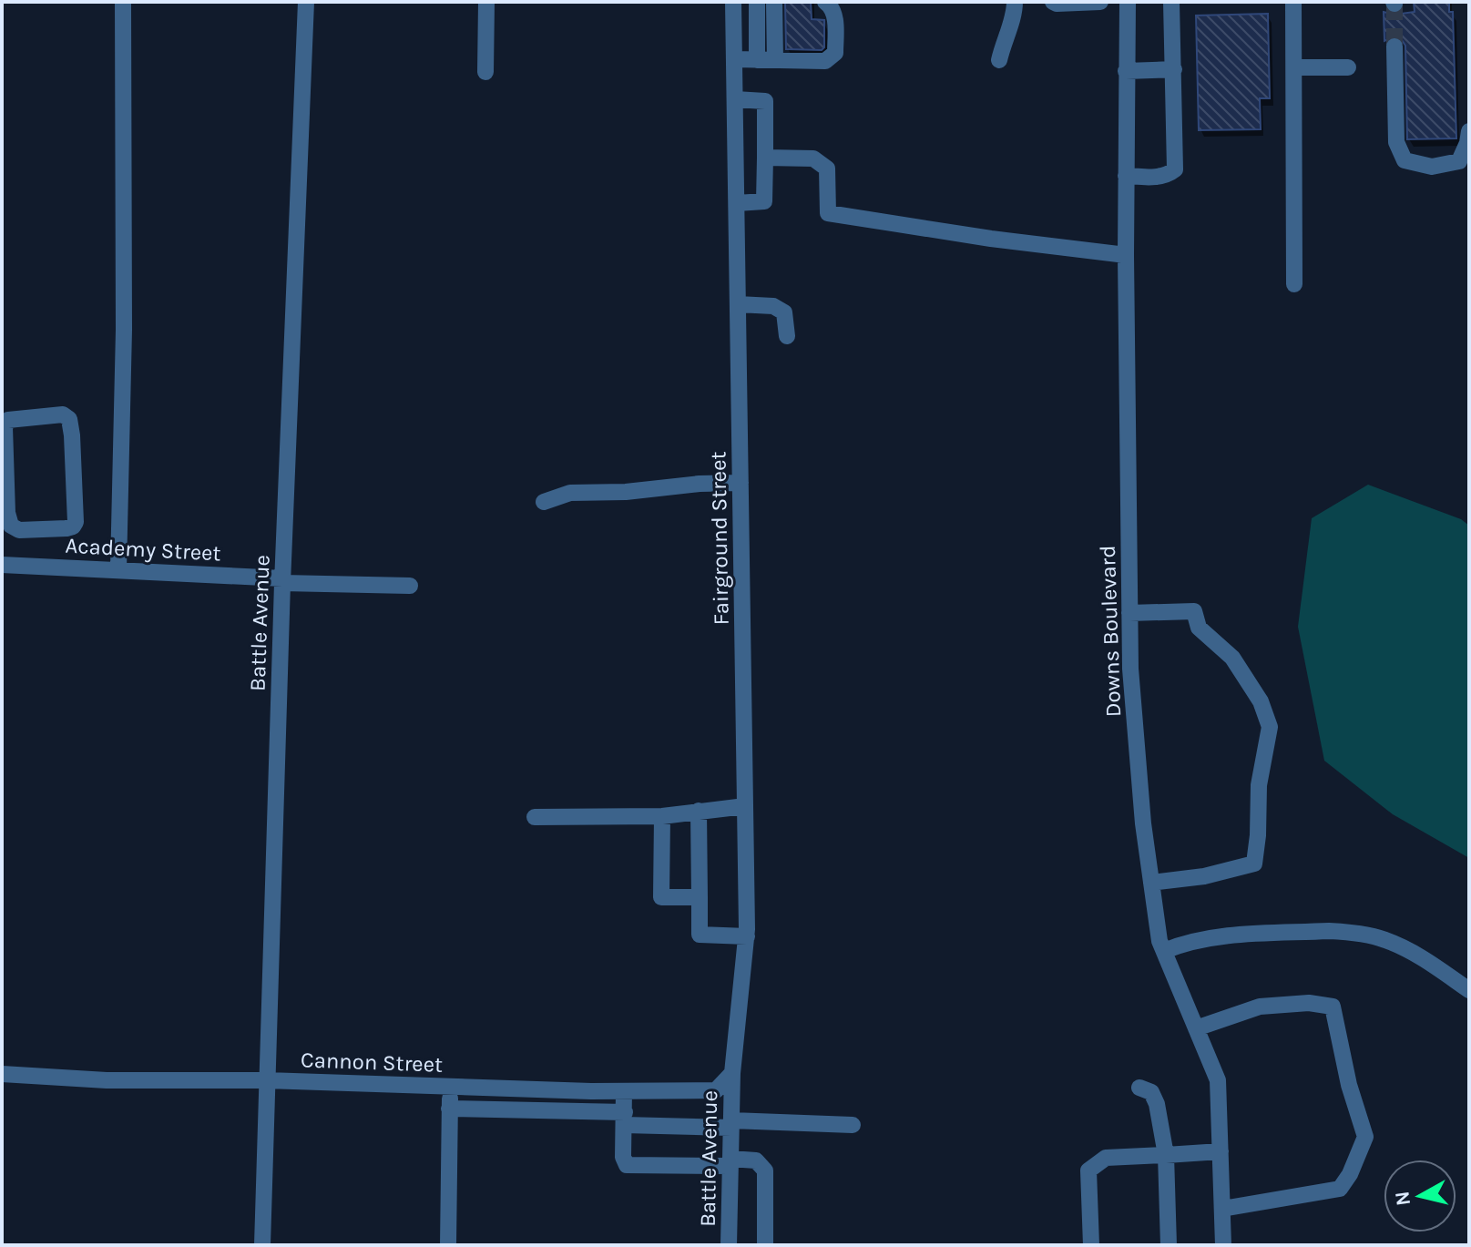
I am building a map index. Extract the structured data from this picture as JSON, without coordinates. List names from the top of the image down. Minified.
{"streets":{"street":["Fairground Street","Academy Street","Battle Avenue","Downs Boulevard","Cannon Street"]},"crossings":[["Fairground Street","Battle Avenue"],["Fairground Street","Cannon Street"],["Academy Street","Battle Avenue"],["Battle Avenue","Cannon Street"]],"north":"left"}
